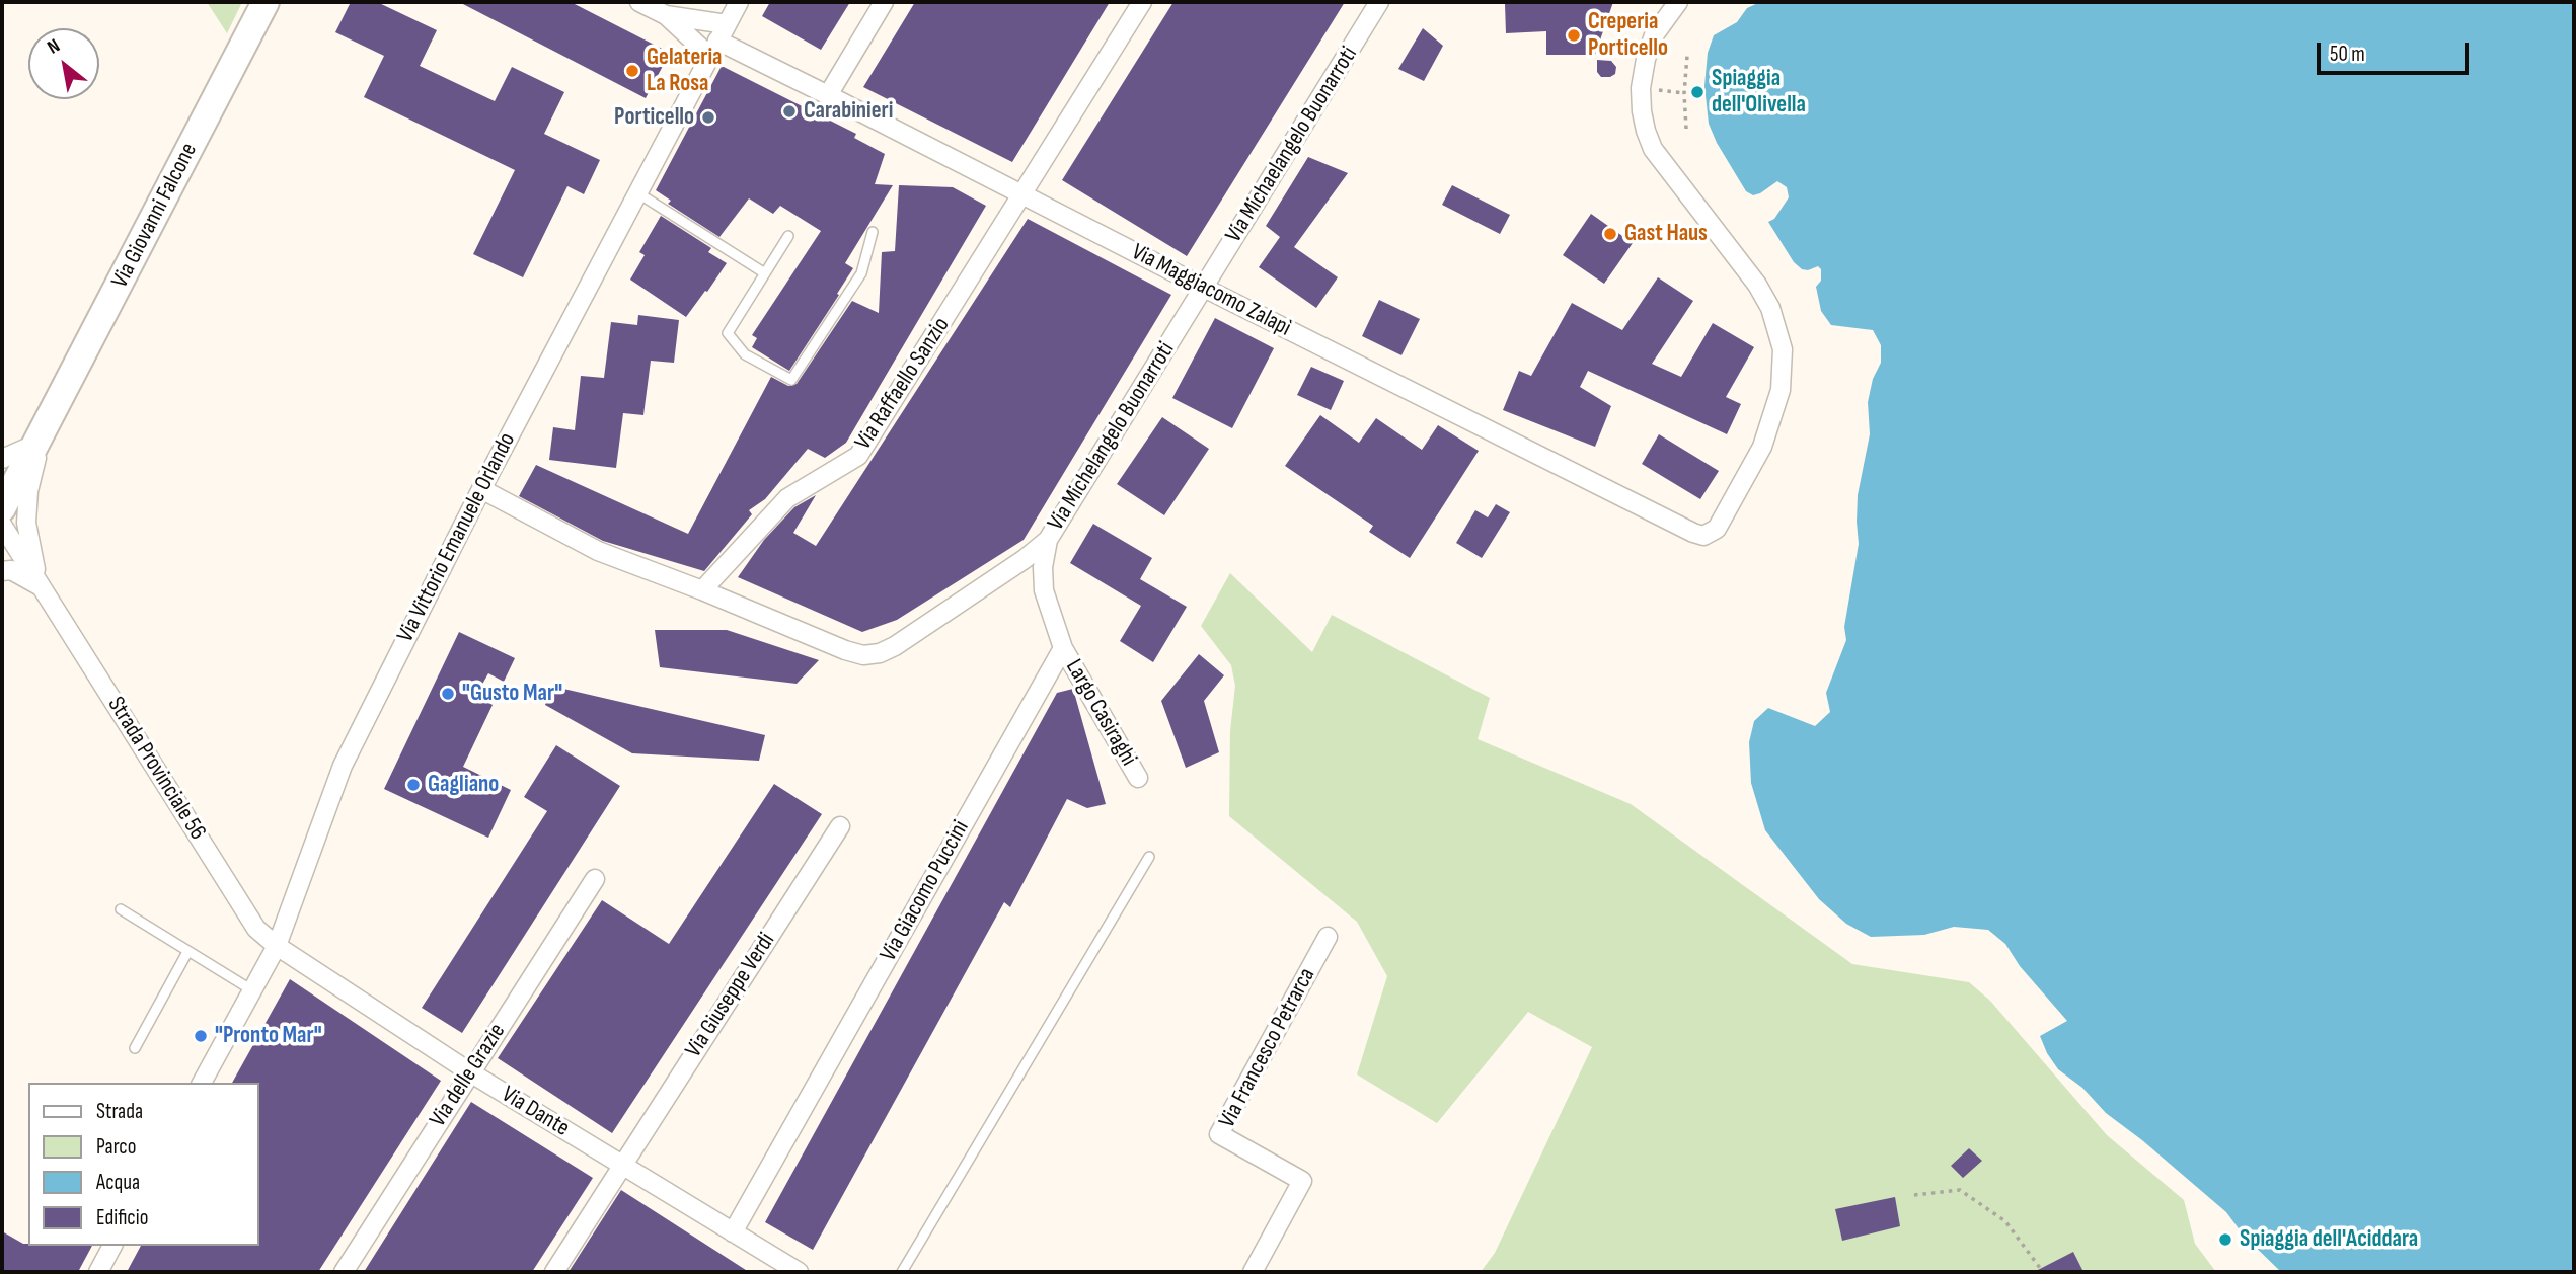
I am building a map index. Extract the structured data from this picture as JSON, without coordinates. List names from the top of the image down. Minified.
{"streets":{"street":["Via Michaelangelo Buonarroti","Via Giovanni Falcone","Via Maggiacomo Zalapì","Via Raffaello Sanzio","Via Michelangelo Buonarroti","Via Vittorio Emanuele Orlando","Largo Casiraghi","Strada Provinciale 56","Via Giacomo Puccini","Via Giuseppe Verdi","Via Francesco Petrarca","Via delle Grazie","Via Dante"]},"crossings":[["Via Michaelangelo Buonarroti","Via Maggiacomo Zalapì"],["Via Michaelangelo Buonarroti","Via Michelangelo Buonarroti"],["Via Giovanni Falcone","Strada Provinciale 56"],["Via Maggiacomo Zalapì","Via Raffaello Sanzio"],["Via Maggiacomo Zalapì","Via Michelangelo Buonarroti"],["Via Maggiacomo Zalapì","Via Vittorio Emanuele Orlando"],["Via Raffaello Sanzio","Via Michelangelo Buonarroti"],["Via Vittorio Emanuele Orlando","Strada Provinciale 56"],["Via Vittorio Emanuele Orlando","Via Dante"],["Largo Casiraghi","Via Giacomo Puccini"],["Strada Provinciale 56","Via Dante"],["Via Giacomo Puccini","Via Dante"],["Via Giuseppe Verdi","Via Dante"],["Via delle Grazie","Via Dante"]],"places":["Creperia Porticello","Gelateria La Rosa","Spiaggia dell'Olivella","Carabinieri","Porticello","Gast Haus","\"Gusto Mar\"","Gagliano","\"Pronto Mar\"","Spiaggia dell'Aciddara"],"legend":["Strada","Parco","Acqua","Edificio"],"scale_bar":"50 m","north":"top left"}
